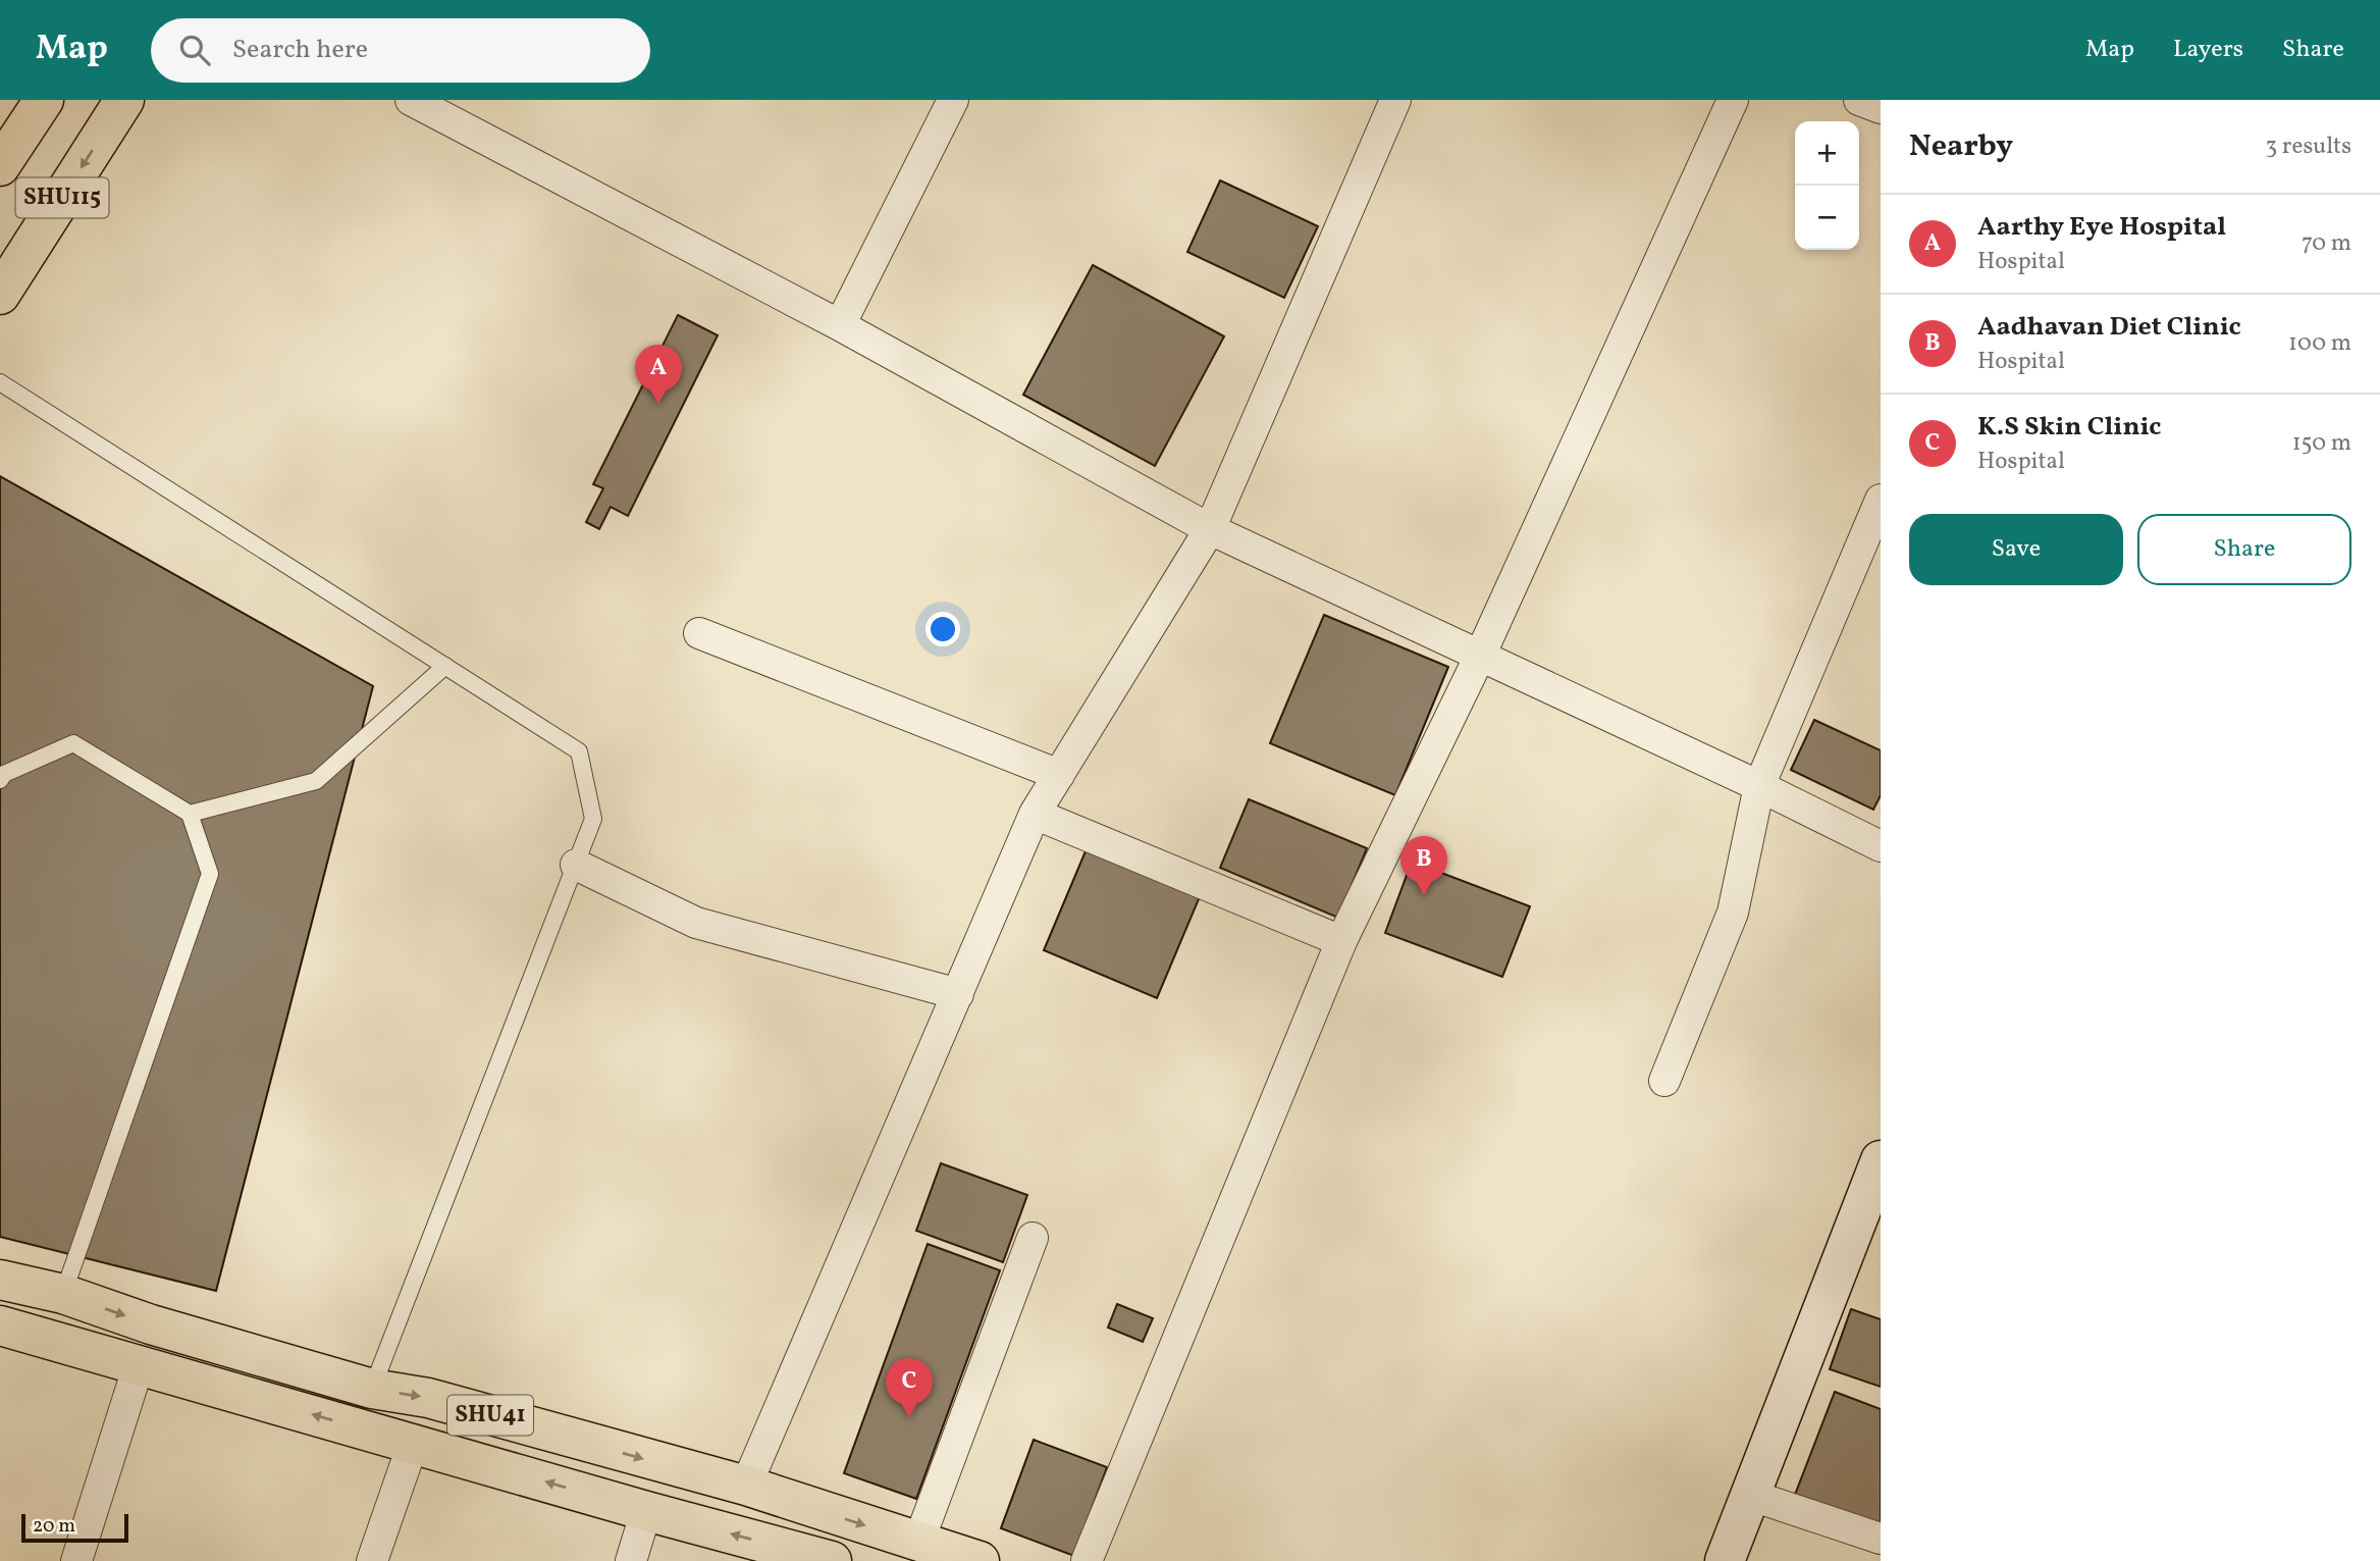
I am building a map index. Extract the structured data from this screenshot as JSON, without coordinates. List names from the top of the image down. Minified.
{"streets":{"main road":["SHU115","SHU41"]},"scale_bar":"20 m","page":{"header":"Map","search":"Search here","nav":["Map","Layers","Share"],"heading":["Nearby","3 results"],"map_buttons":["+","−"],"list":[{"mark":"A","name":"Aarthy Eye Hospital","note":"Hospital","value":"70 m"},{"mark":"B","name":"Aadhavan Diet Clinic","note":"Hospital","value":"100 m"},{"mark":"C","name":"K.S Skin Clinic","note":"Hospital","value":"150 m"}],"pins":["A","B","C"],"buttons":["Save","Share"],"scale":"20 m"}}
